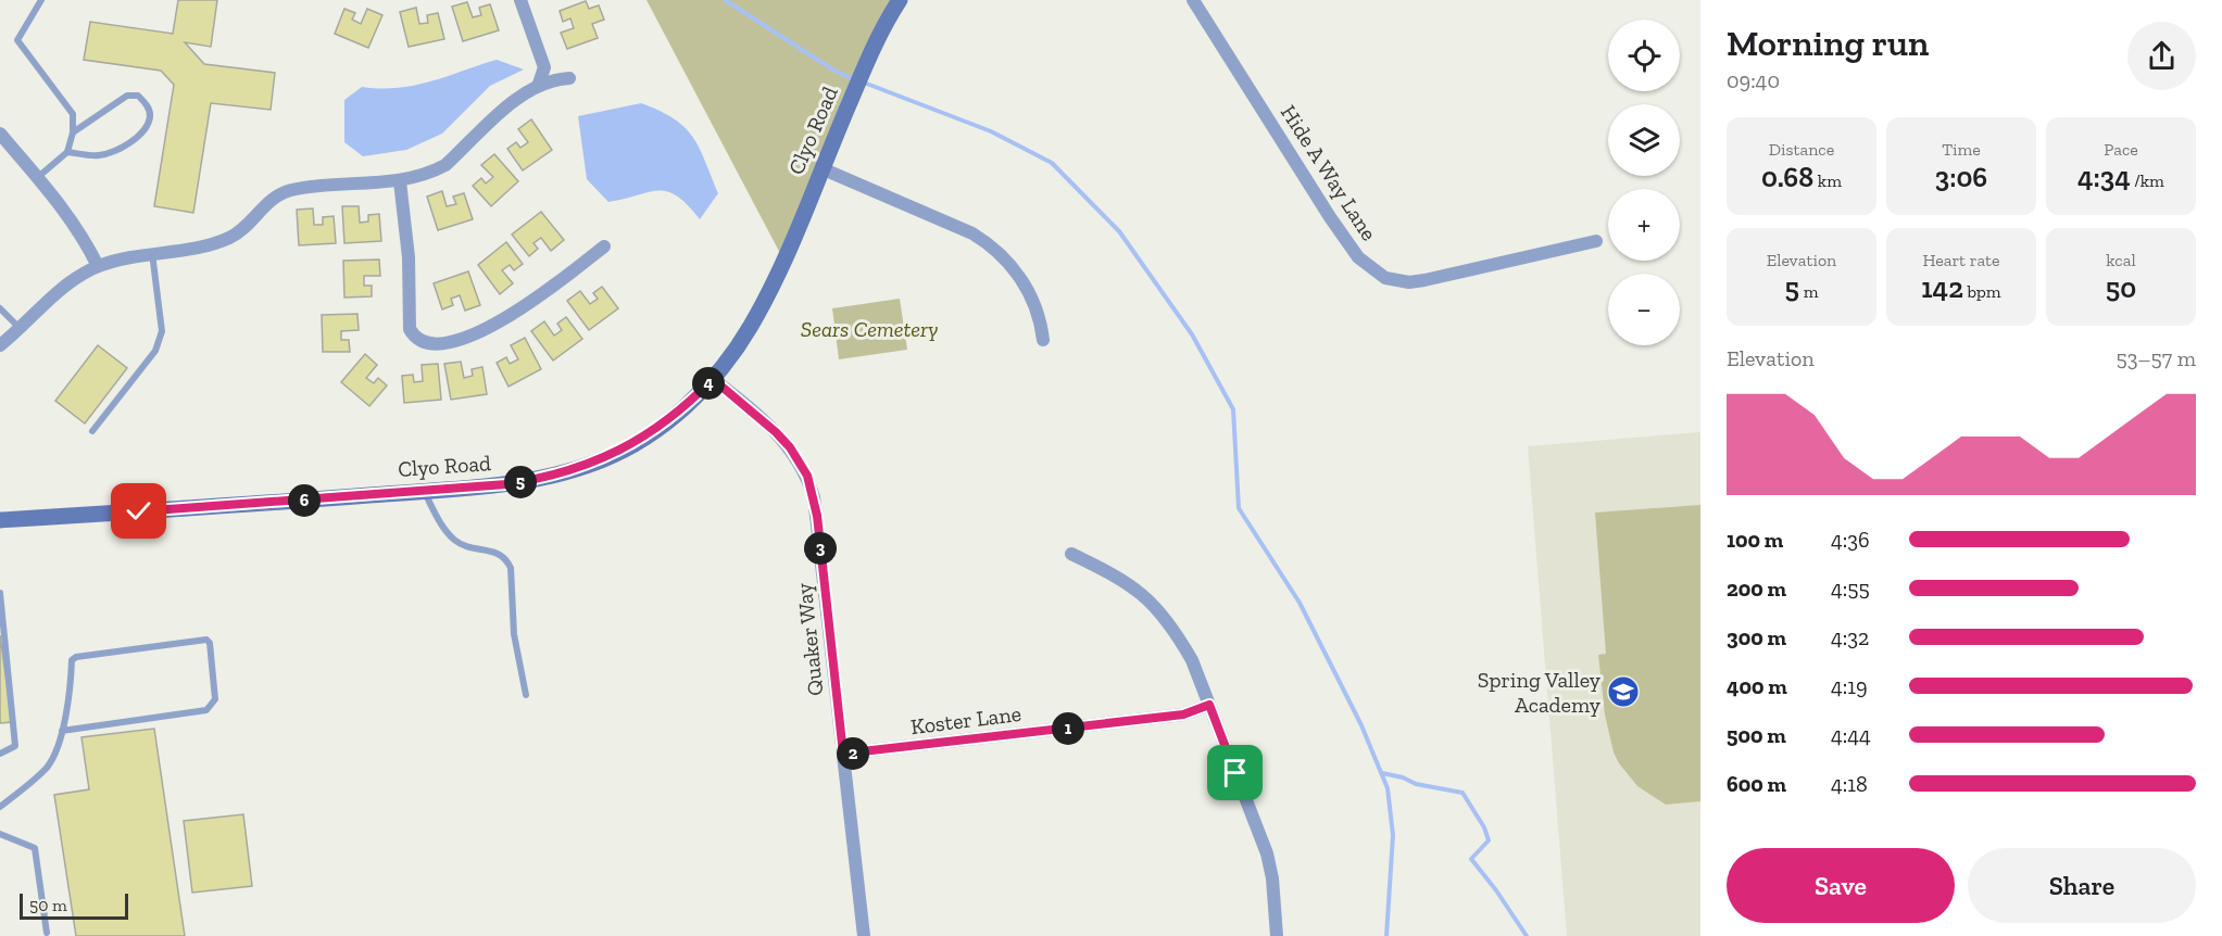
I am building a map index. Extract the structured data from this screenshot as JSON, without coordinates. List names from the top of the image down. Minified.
{"streets":{"street":["Clyo Road","Hide A Way Lane","Quaker Way","Koster Lane"]},"crossings":[["Clyo Road","Quaker Way"],["Quaker Way","Koster Lane"]],"parks":["Sears Cemetery"],"places":{"school or university":["Spring Valley Academy"]},"scale_bar":"50 m","page":{"heading":["Morning run","09:40"],"map_buttons":["+","−"],"stats":[["Distance","0.68 km"],["Time","3:06"],["Pace","4:34 /km"],["Elevation","5 m"],["Heart rate","142 bpm"],["kcal","50"]],"chart":["Elevation","53–57 m"],"pins":["4","5","6","3","1","2"],"list":[{"name":"100 m","note":"4:36"},{"name":"200 m","note":"4:55"},{"name":"300 m","note":"4:32"},{"name":"400 m","note":"4:19"},{"name":"500 m","note":"4:44"},{"name":"600 m","note":"4:18"}],"buttons":["Save","Share"],"scale":"50 m"}}
